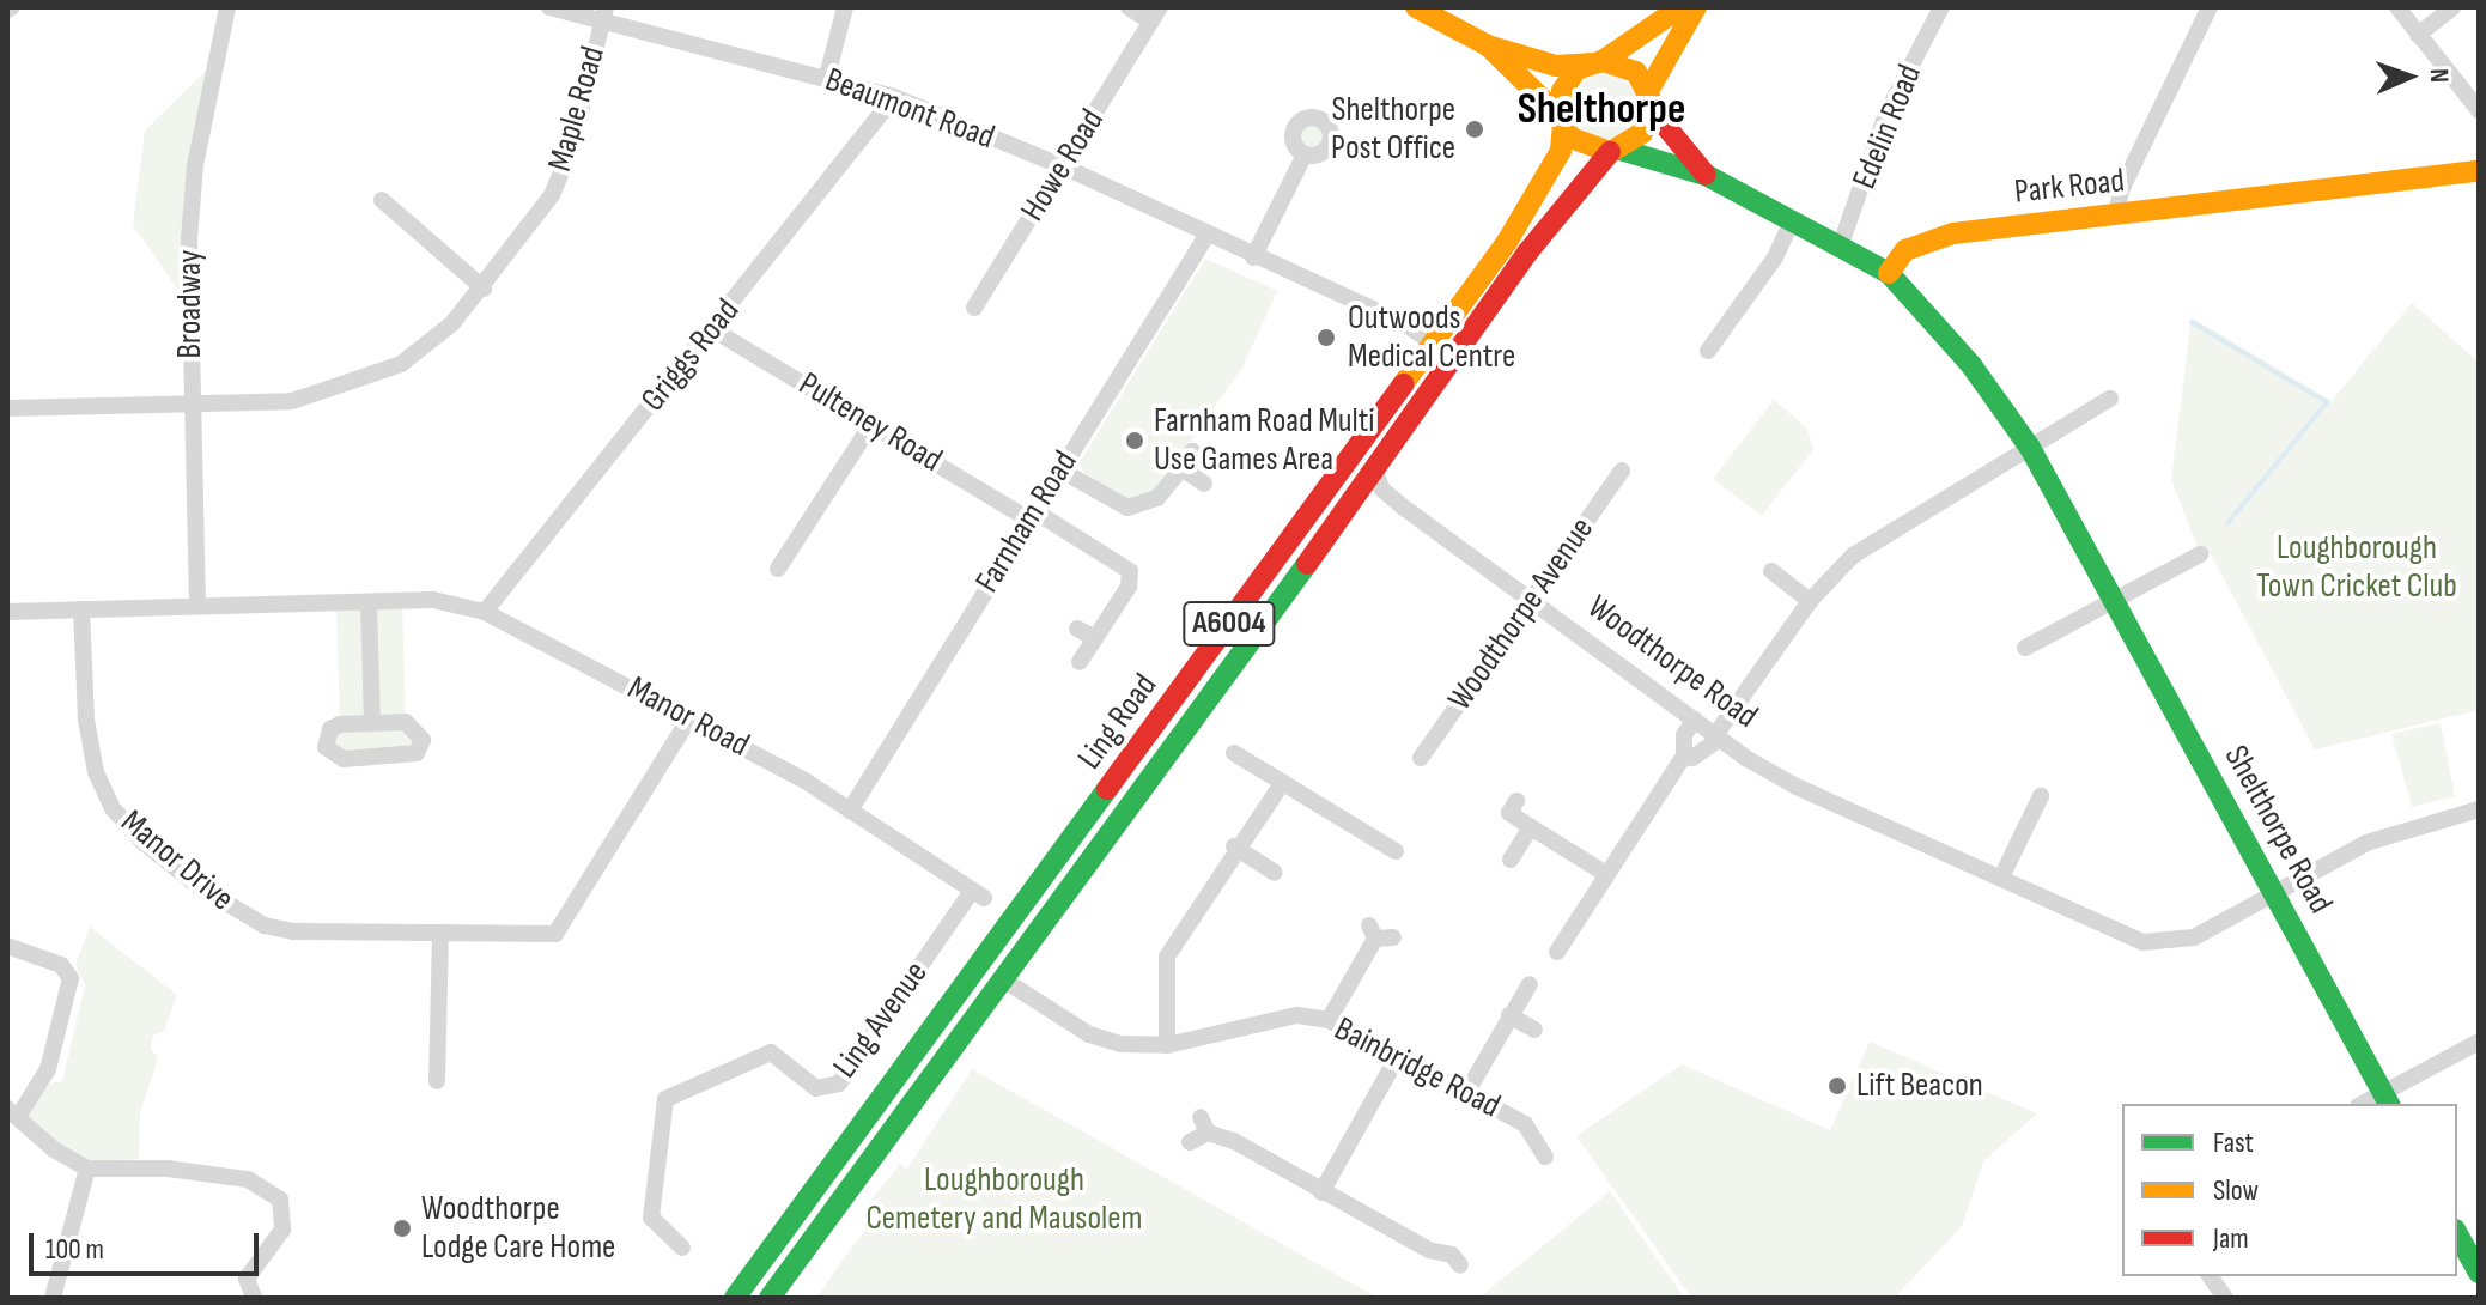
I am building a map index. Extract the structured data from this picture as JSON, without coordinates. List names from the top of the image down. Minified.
{"streets":{"main road":["Park Road","A6004","Ling Road","Shelthorpe Road"],"street":["Maple Road","Beaumont Road","Edelin Road","Howe Road","Broadway","Griggs Road","Pulteney Road","Farnham Road","Woodthorpe Avenue","Woodthorpe Road","Manor Road","Manor Drive","Ling Avenue","Bainbridge Road"]},"crossings":[["Maple Road","Beaumont Road"],["Maple Road","Broadway"],["Beaumont Road","Howe Road"],["Beaumont Road","Griggs Road"],["Beaumont Road","Farnham Road"],["Beaumont Road","Ling Road"],["Park Road","Shelthorpe Road"],["Broadway","Manor Road"],["Griggs Road","Pulteney Road"],["Griggs Road","Manor Road"],["Pulteney Road","Farnham Road"],["Farnham Road","Manor Road"],["Woodthorpe Avenue","Woodthorpe Road"],["A6004","Ling Road"],["Woodthorpe Road","Ling Road"],["Woodthorpe Road","Shelthorpe Road"],["Manor Road","Manor Drive"],["Manor Road","Ling Avenue"],["Ling Road","Bainbridge Road"]],"districts":["Shelthorpe"],"parks":["Loughborough Town Cricket Club","Loughborough Cemetery and Mausolem"],"places":["Shelthorpe Post Office","Outwoods Medical Centre","Farnham Road Multi Use Games Area","Lift Beacon","Woodthorpe Lodge Care Home"],"legend":["Fast","Slow","Jam"],"scale_bar":"100 m","north":"right"}
